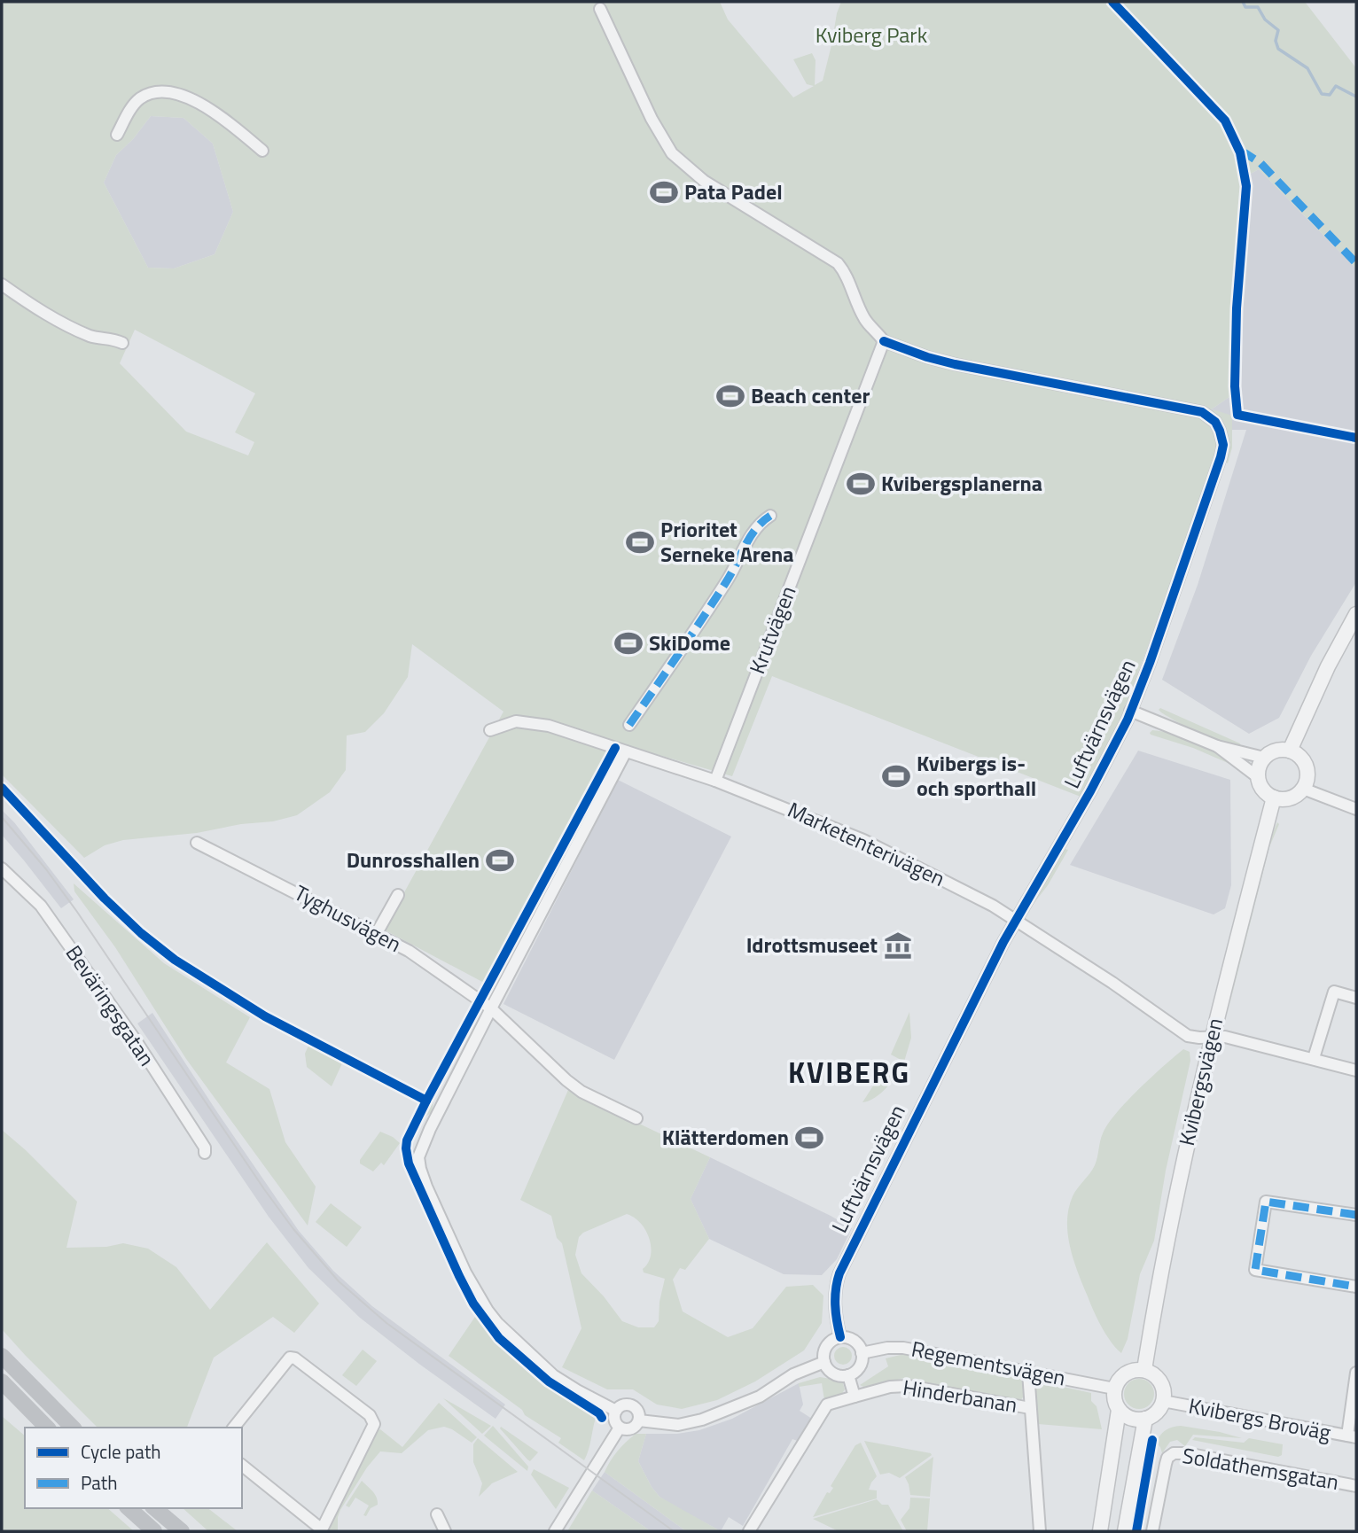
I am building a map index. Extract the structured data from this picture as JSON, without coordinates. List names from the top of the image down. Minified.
{"streets":{"street":["Krutvägen","Luftvärnsvägen","Marketenterivägen","Tyghusvägen","Beväringsgatan","Kvibergsvägen","Regementsvägen","Hinderbanan","Kvibergs Broväg","Soldathemsgatan"]},"crossings":[["Krutvägen","Luftvärnsvägen"],["Krutvägen","Marketenterivägen"],["Luftvärnsvägen","Marketenterivägen"],["Luftvärnsvägen","Regementsvägen"],["Marketenterivägen","Kvibergsvägen"],["Kvibergsvägen","Regementsvägen"],["Kvibergsvägen","Kvibergs Broväg"],["Regementsvägen","Hinderbanan"],["Regementsvägen","Kvibergs Broväg"]],"districts":["KVIBERG"],"parks":["Kviberg Park"],"places":{"sports":["Pata Padel","Beach center","Kvibergsplanerna","Prioritet Serneke Arena","SkiDome","Kvibergs is- och sporthall","Dunrosshallen","Klätterdomen"],"museum":["Idrottsmuseet"]},"legend":["Cycle path","Path"]}
